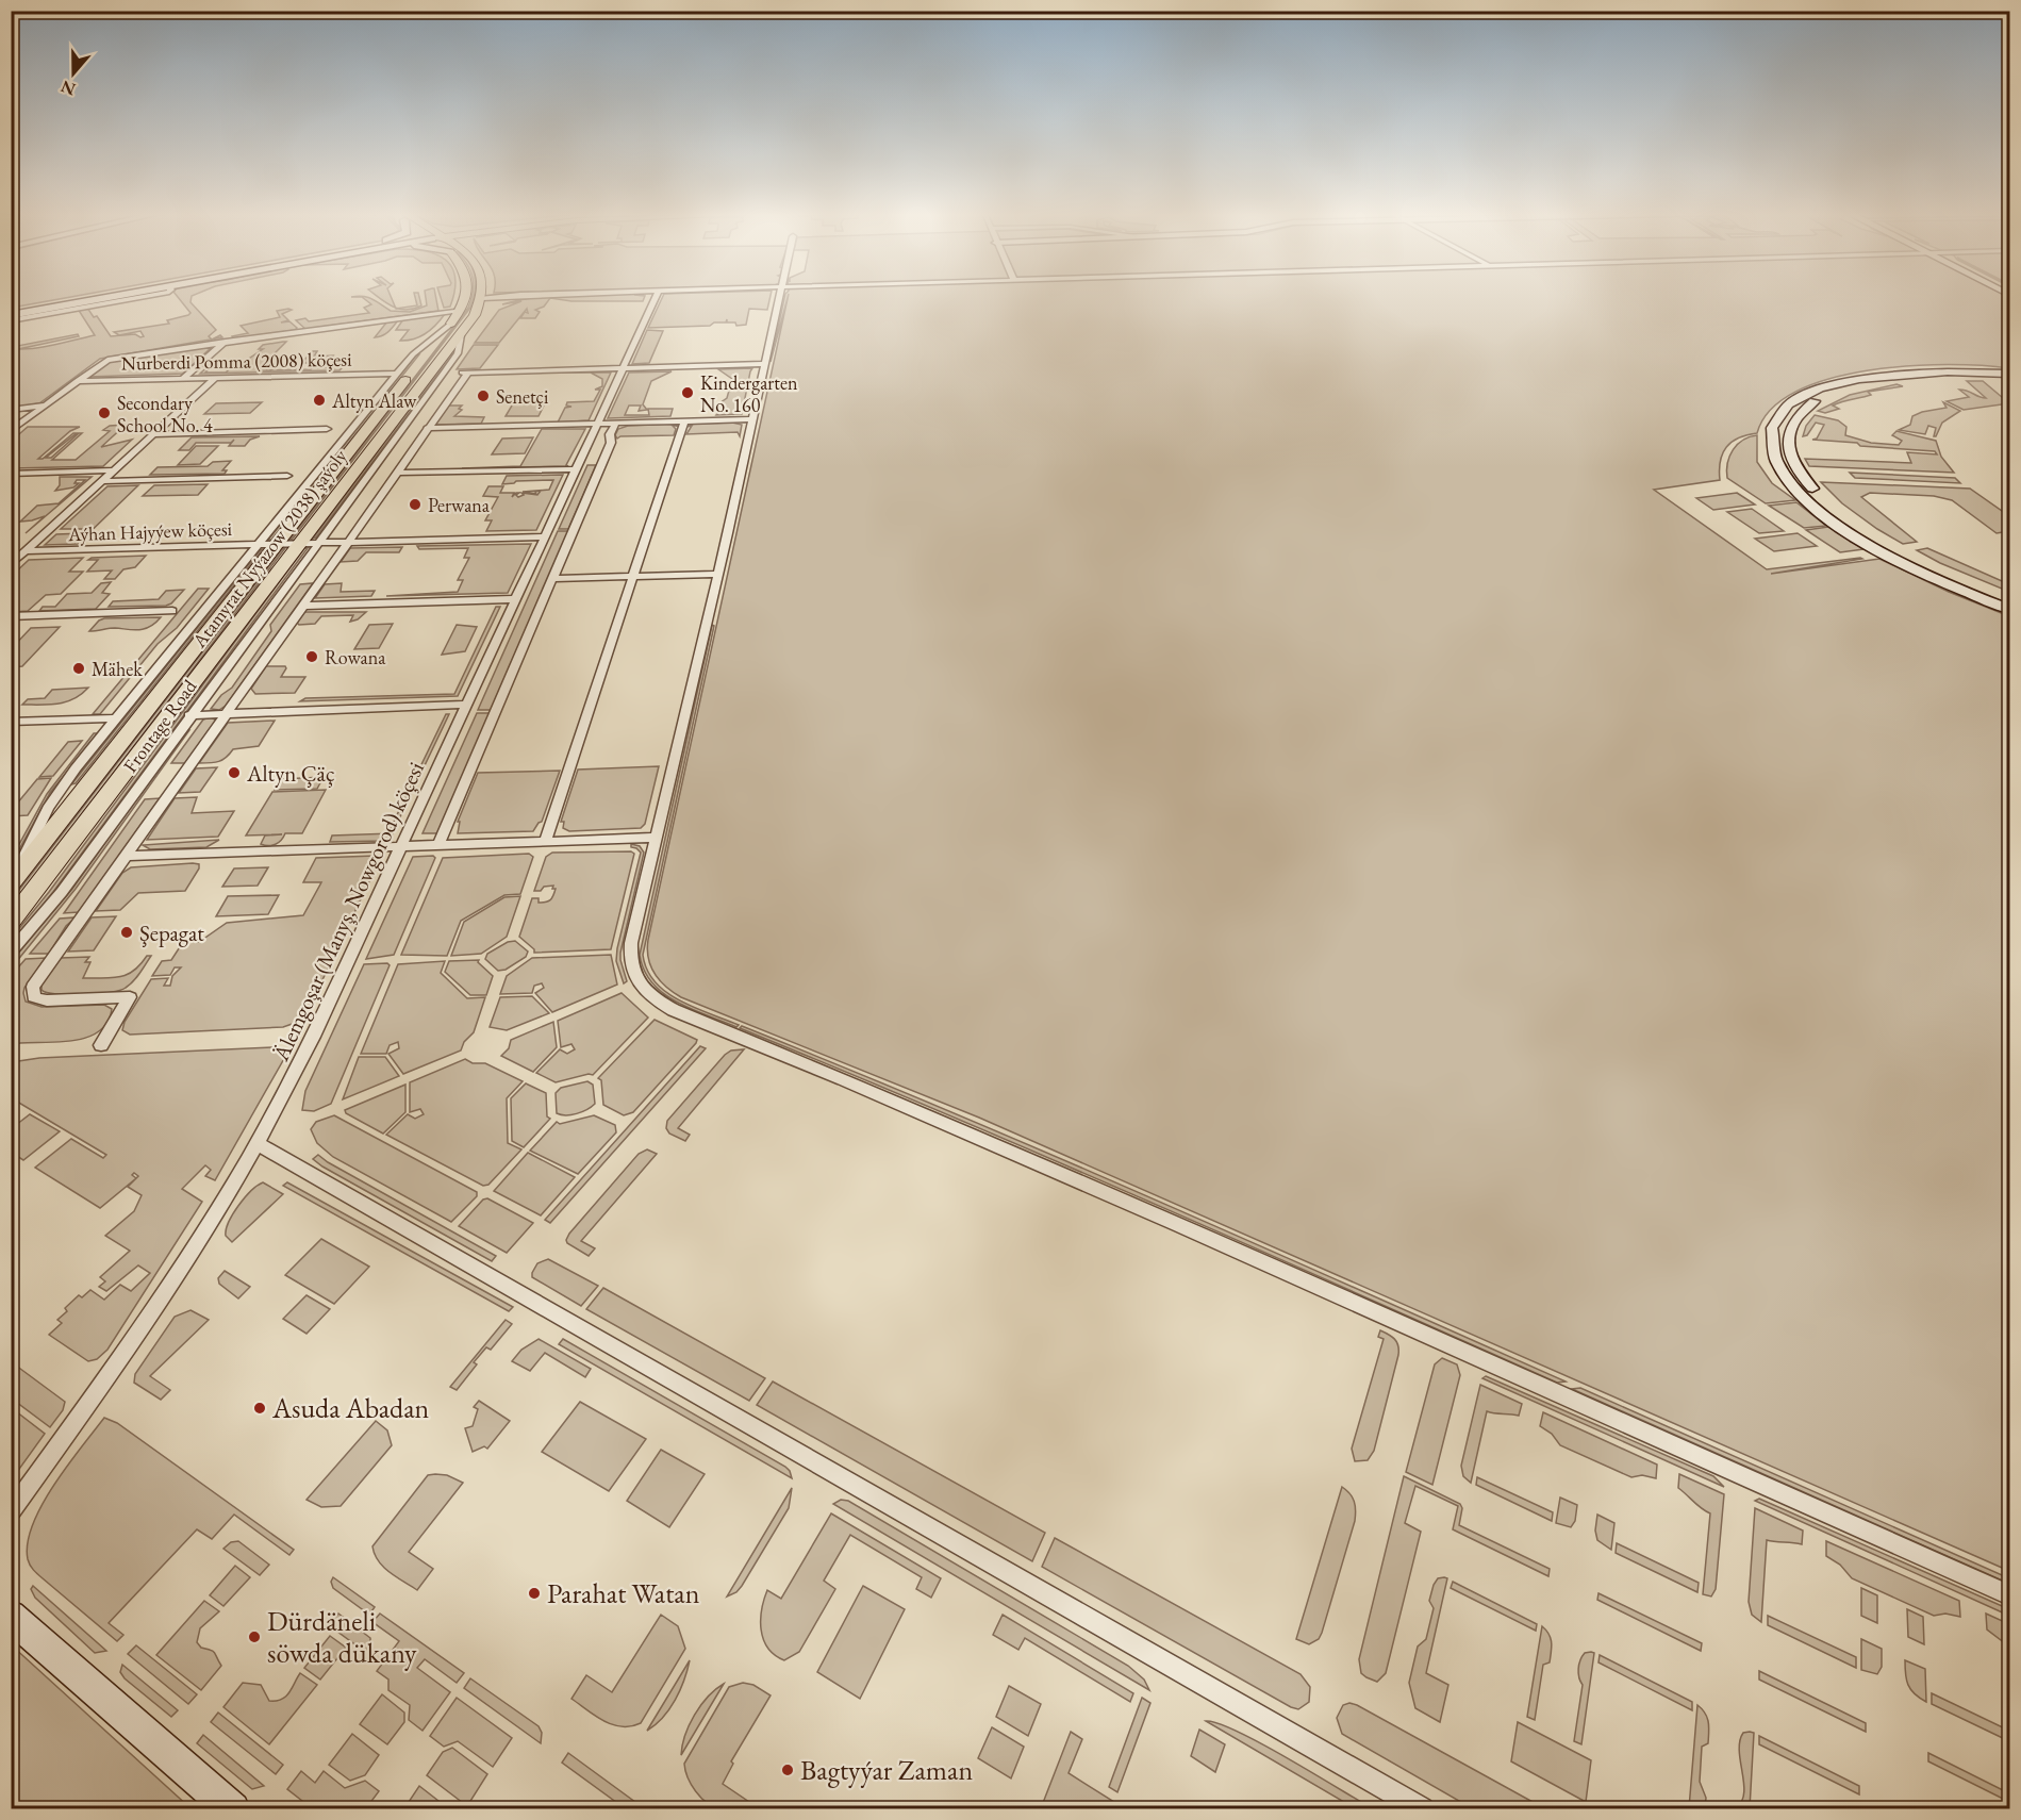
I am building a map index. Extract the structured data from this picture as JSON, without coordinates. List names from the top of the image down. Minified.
{"streets":{"main road":["Atamyrat Nyýazow (2038) şaýoly"],"street":["Nurberdi Pomma (2008) köçesi","Aýhan Hajyýew köçesi","Frontage Road","Älemgoşar (Manyş, Nowgorod) köçesi"]},"crossings":[["Nurberdi Pomma (2008) köçesi","Frontage Road"],["Aýhan Hajyýew köçesi","Atamyrat Nyýazow (2038) şaýoly"],["Aýhan Hajyýew köçesi","Frontage Road"],["Aýhan Hajyýew köçesi","Älemgoşar (Manyş, Nowgorod) köçesi"],["Atamyrat Nyýazow (2038) şaýoly","Frontage Road"]],"places":["Kindergarten No. 160","Senetçi","Altyn Alaw","Secondary School No. 4","Perwana","Rowana","Mähek","Altyn Çäç","Şepagat","Asuda Abadan","Parahat Watan","Dürdäneli söwda dükany","Bagtyýar Zaman"],"north":"bottom"}
